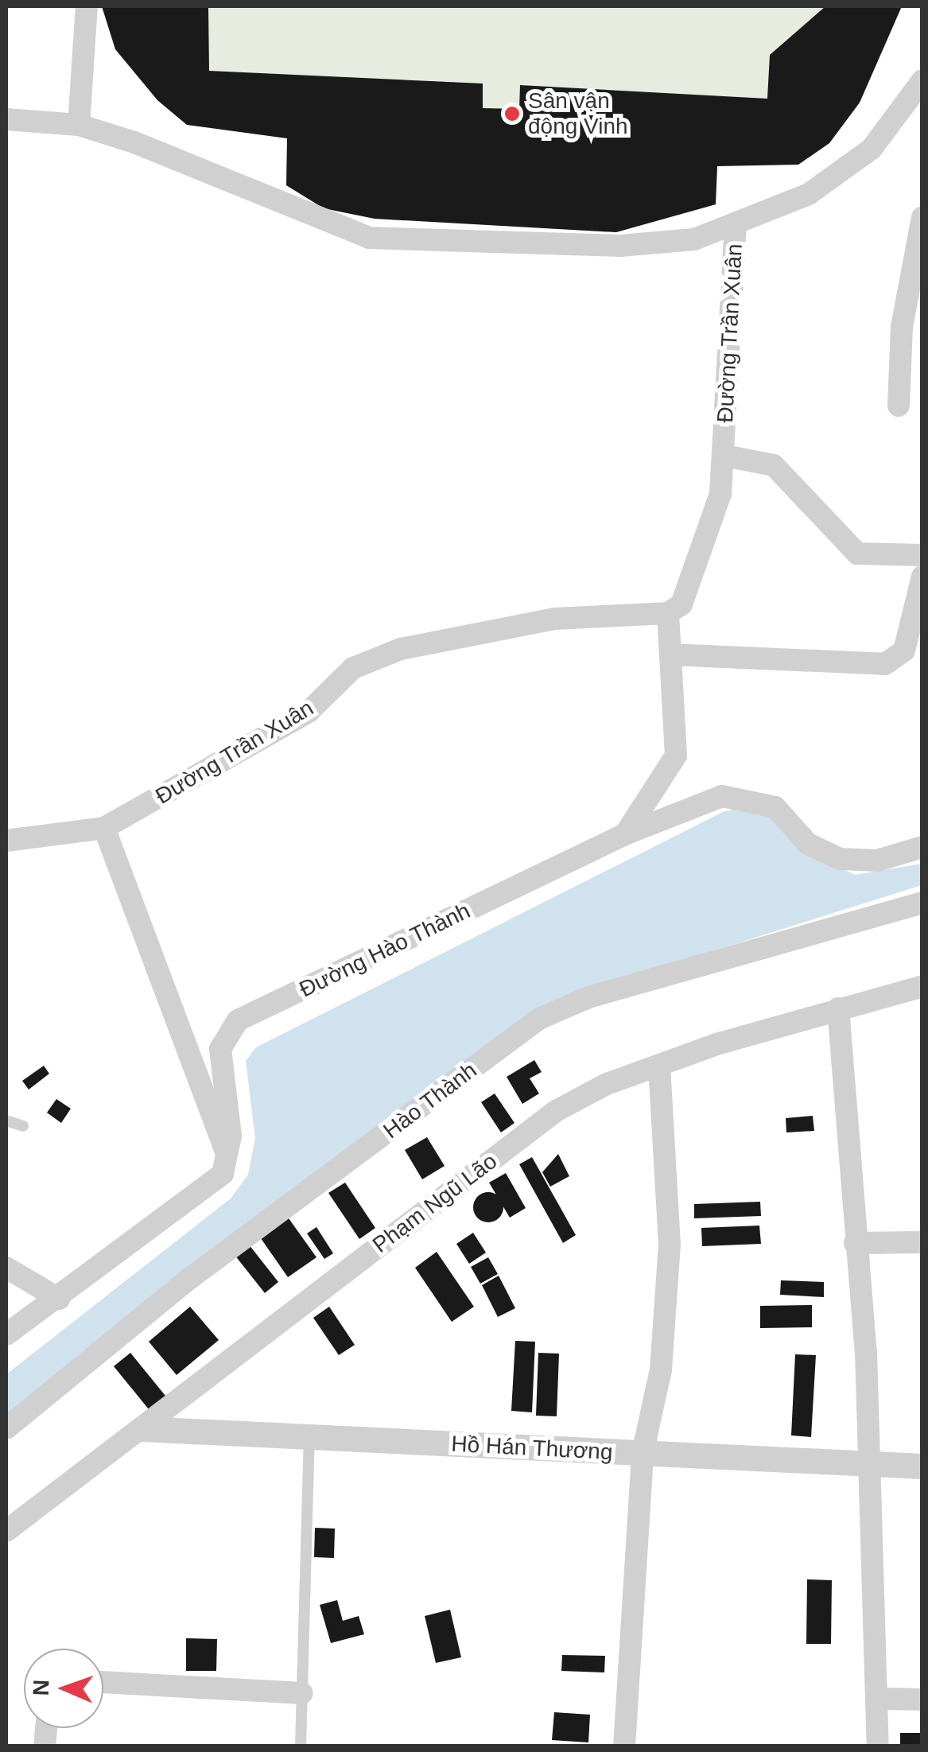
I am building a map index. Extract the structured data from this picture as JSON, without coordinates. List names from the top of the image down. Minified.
{"streets":{"street":["Đường Trần Xuân","Đường Hào Thành","Hào Thành","Phạm Ngũ Lão","Hồ Hán Thương"]},"crossings":[["Phạm Ngũ Lão","Hồ Hán Thương"]],"places":["Sân vận động Vinh"],"north":"left"}
